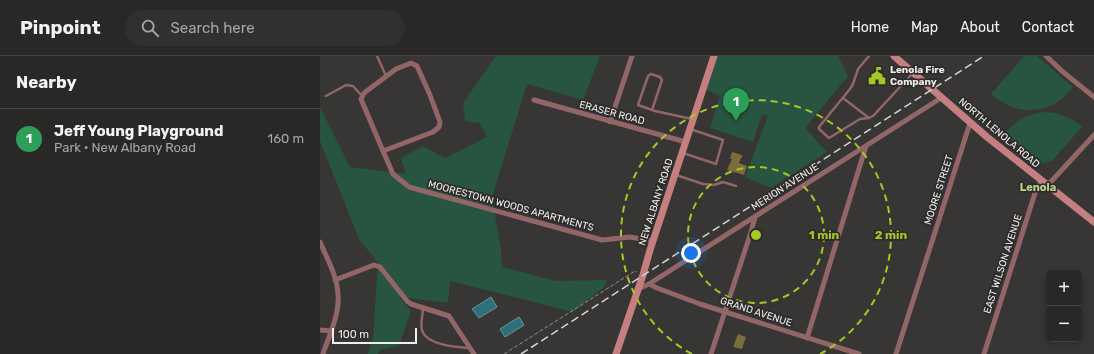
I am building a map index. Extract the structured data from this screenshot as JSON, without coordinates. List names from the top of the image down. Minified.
{"streets":{"main road":["NORTH LENOLA ROAD","NEW ALBANY ROAD"],"street":["ERASER ROAD","MERION AVENUE","MOORE STREET","MOORESTOWN WOODS APARTMENTS","EAST WILSON AVENUE","GRAND AVENUE"]},"crossings":[["ERASER ROAD","NEW ALBANY ROAD"],["NORTH LENOLA ROAD","MERION AVENUE"],["NORTH LENOLA ROAD","MOORE STREET"],["NORTH LENOLA ROAD","EAST WILSON AVENUE"],["MERION AVENUE","NEW ALBANY ROAD"],["MERION AVENUE","GRAND AVENUE"],["NEW ALBANY ROAD","MOORESTOWN WOODS APARTMENTS"]],"districts":["Lenola"],"places":{"public building":["Lenola Fire Company"]},"scale_bar":"100 m","page":{"header":"Pinpoint","search":"Search here","nav":["Home","Map","About","Contact"],"heading":"Nearby","pins":"1","list":[{"mark":"1","name":"Jeff Young Playground","note":"Park · New Albany Road","value":"160 m"}],"map_buttons":["+","−"],"scale":"100 m"},"rings":["1 min","2 min"]}
